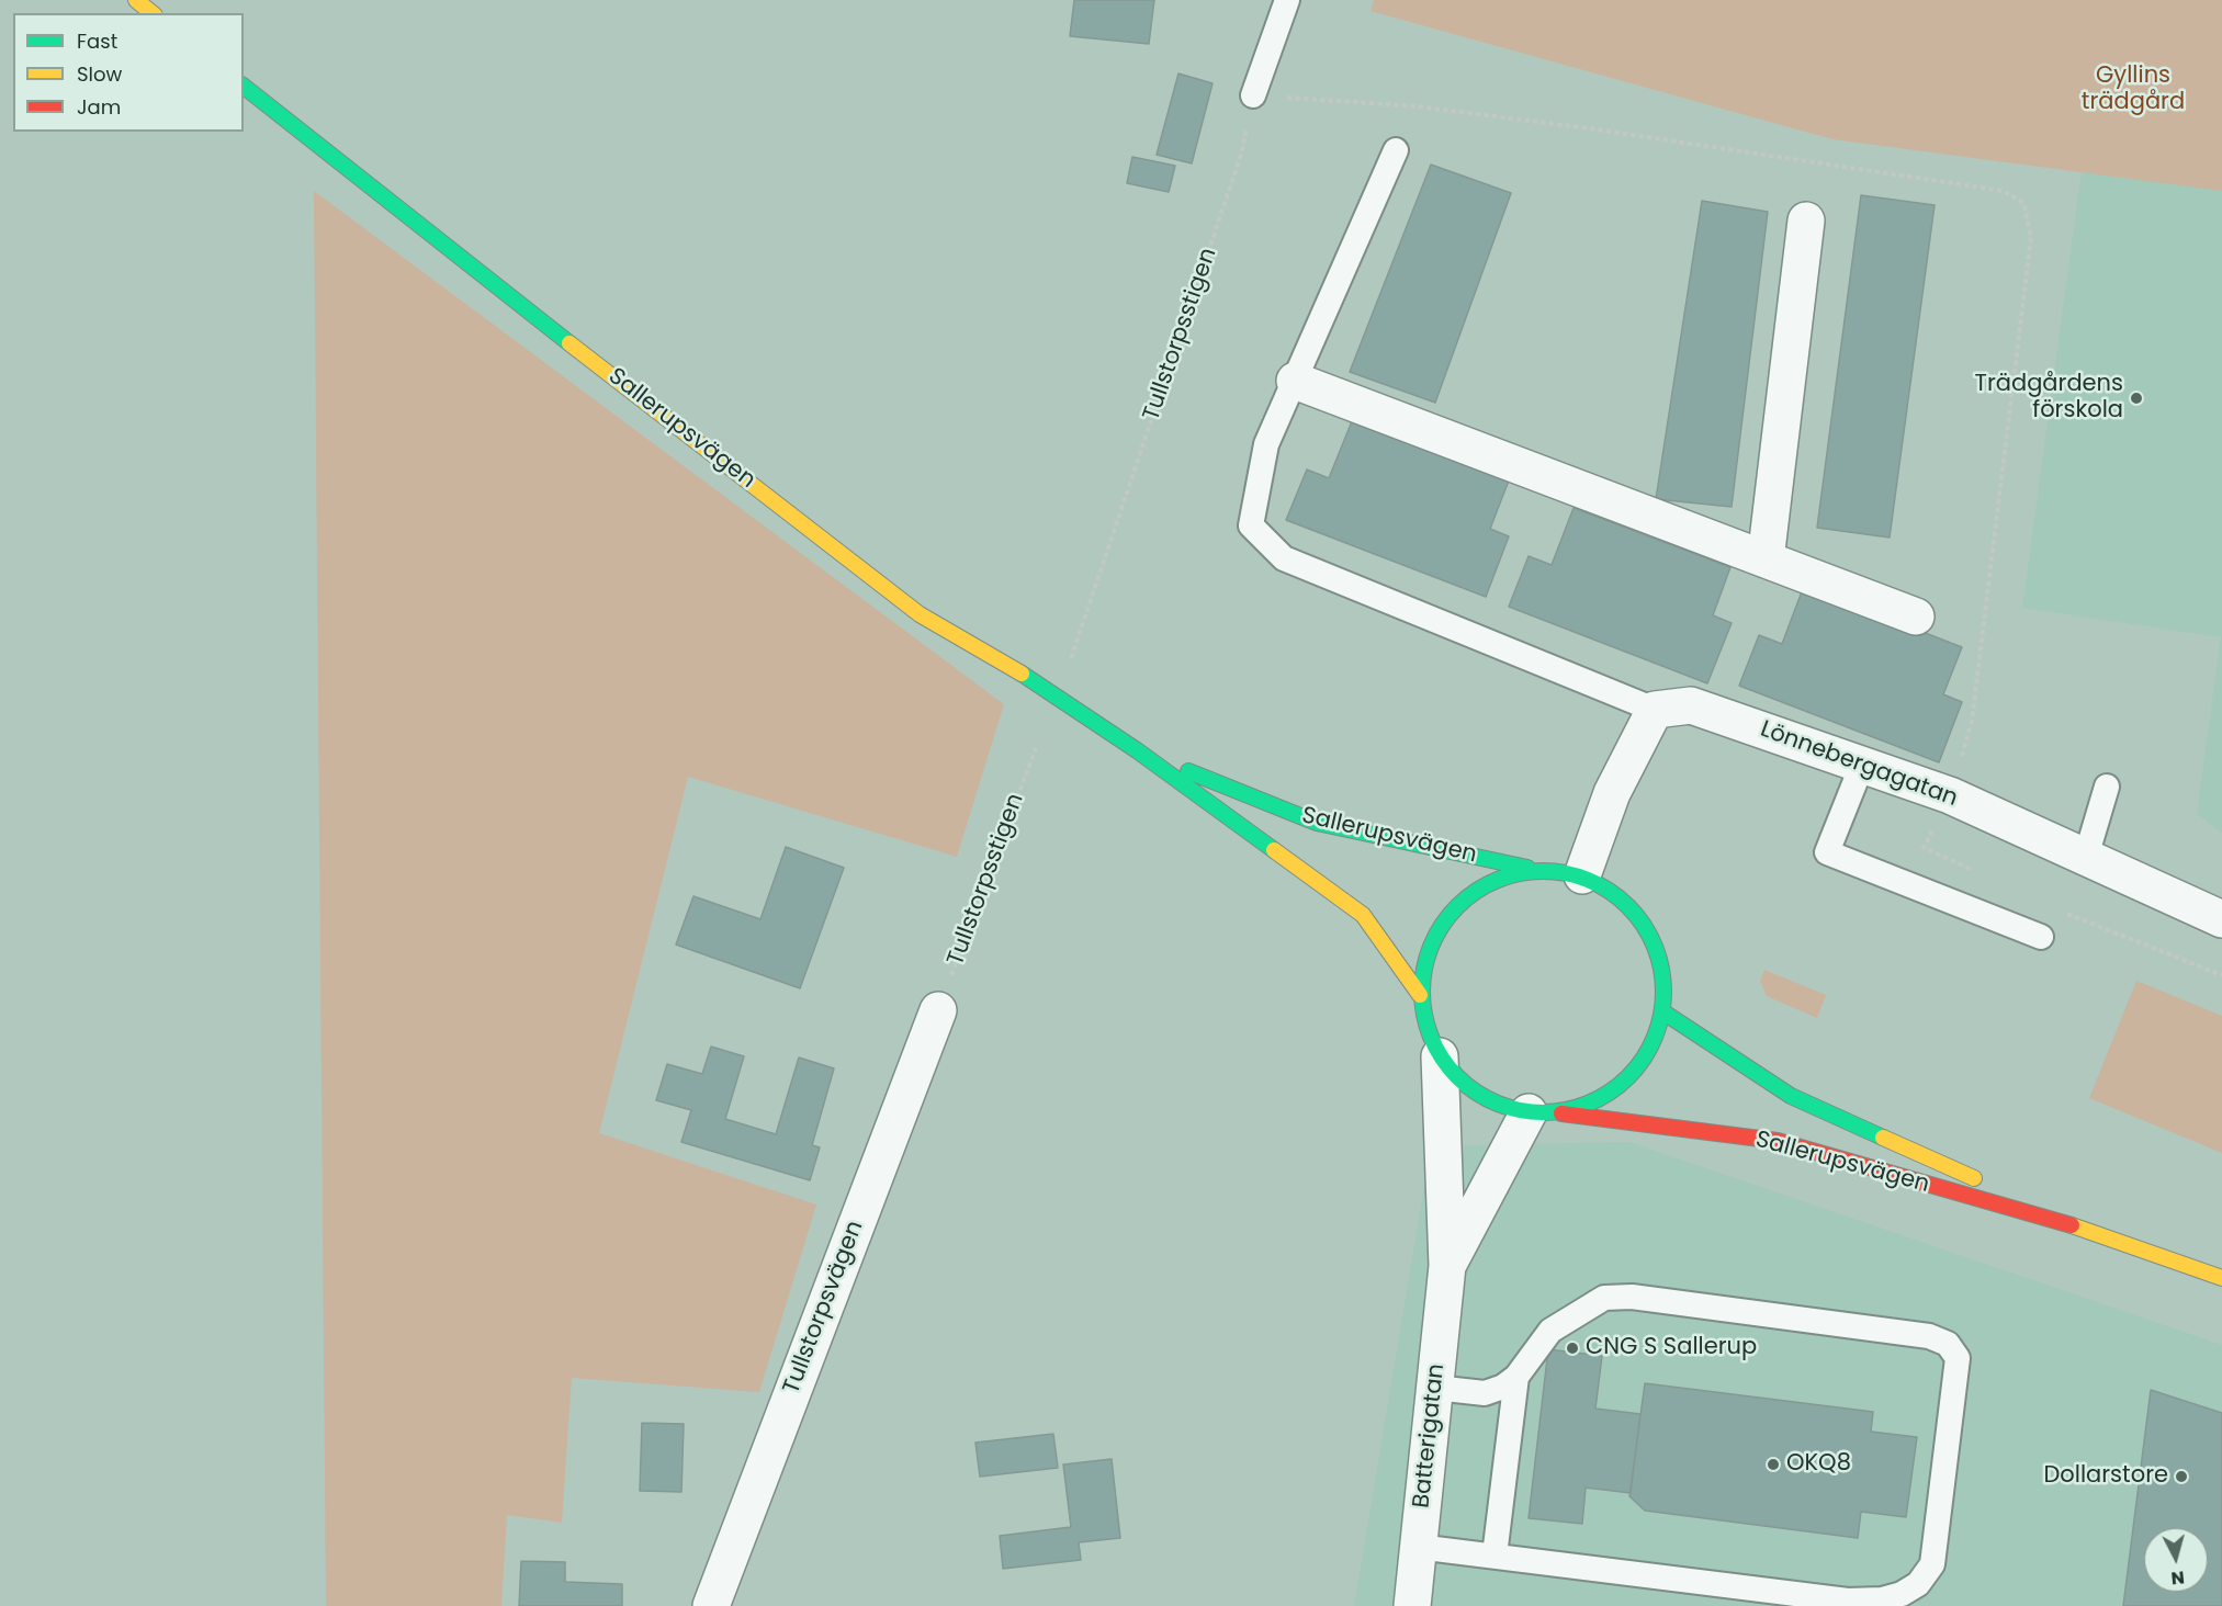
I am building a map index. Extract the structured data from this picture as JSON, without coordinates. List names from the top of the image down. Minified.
{"streets":{"main road":["Sallerupsvägen"],"street":["Lönnebergagatan","Tullstorpsvägen","Batterigatan"],"path":["Tullstorpsstigen"]},"crossings":[["Tullstorpsstigen","Tullstorpsvägen"],["Sallerupsvägen","Batterigatan"]],"parks":["Gyllins trädgård"],"places":["Trädgårdens förskola","CNG S Sallerup","OKQ8","Dollarstore"],"legend":["Fast","Slow","Jam"],"north":"bottom"}
